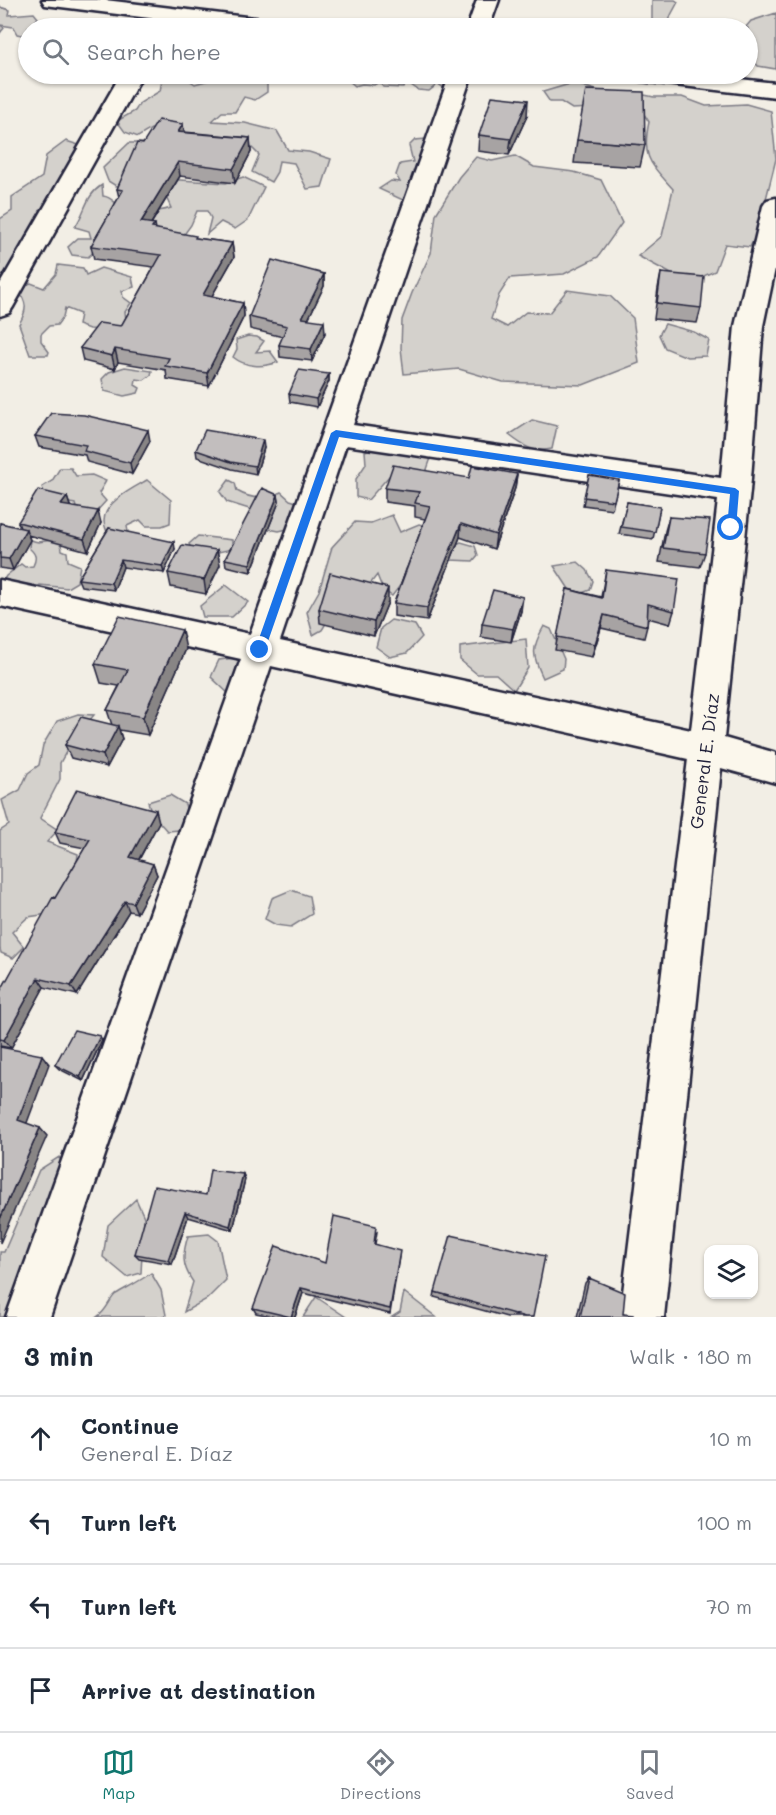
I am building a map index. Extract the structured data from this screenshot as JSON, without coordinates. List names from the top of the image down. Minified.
{"streets":{"street":["General E. Díaz"]},"page":{"search":"Search here","heading":["3 min","Walk · 180 m"],"list":[["Continue","General E. Díaz","10 m"],["Turn left","100 m"],["Turn left","70 m"],"Arrive at destination"],"nav":["Map","Directions","Saved"]}}
